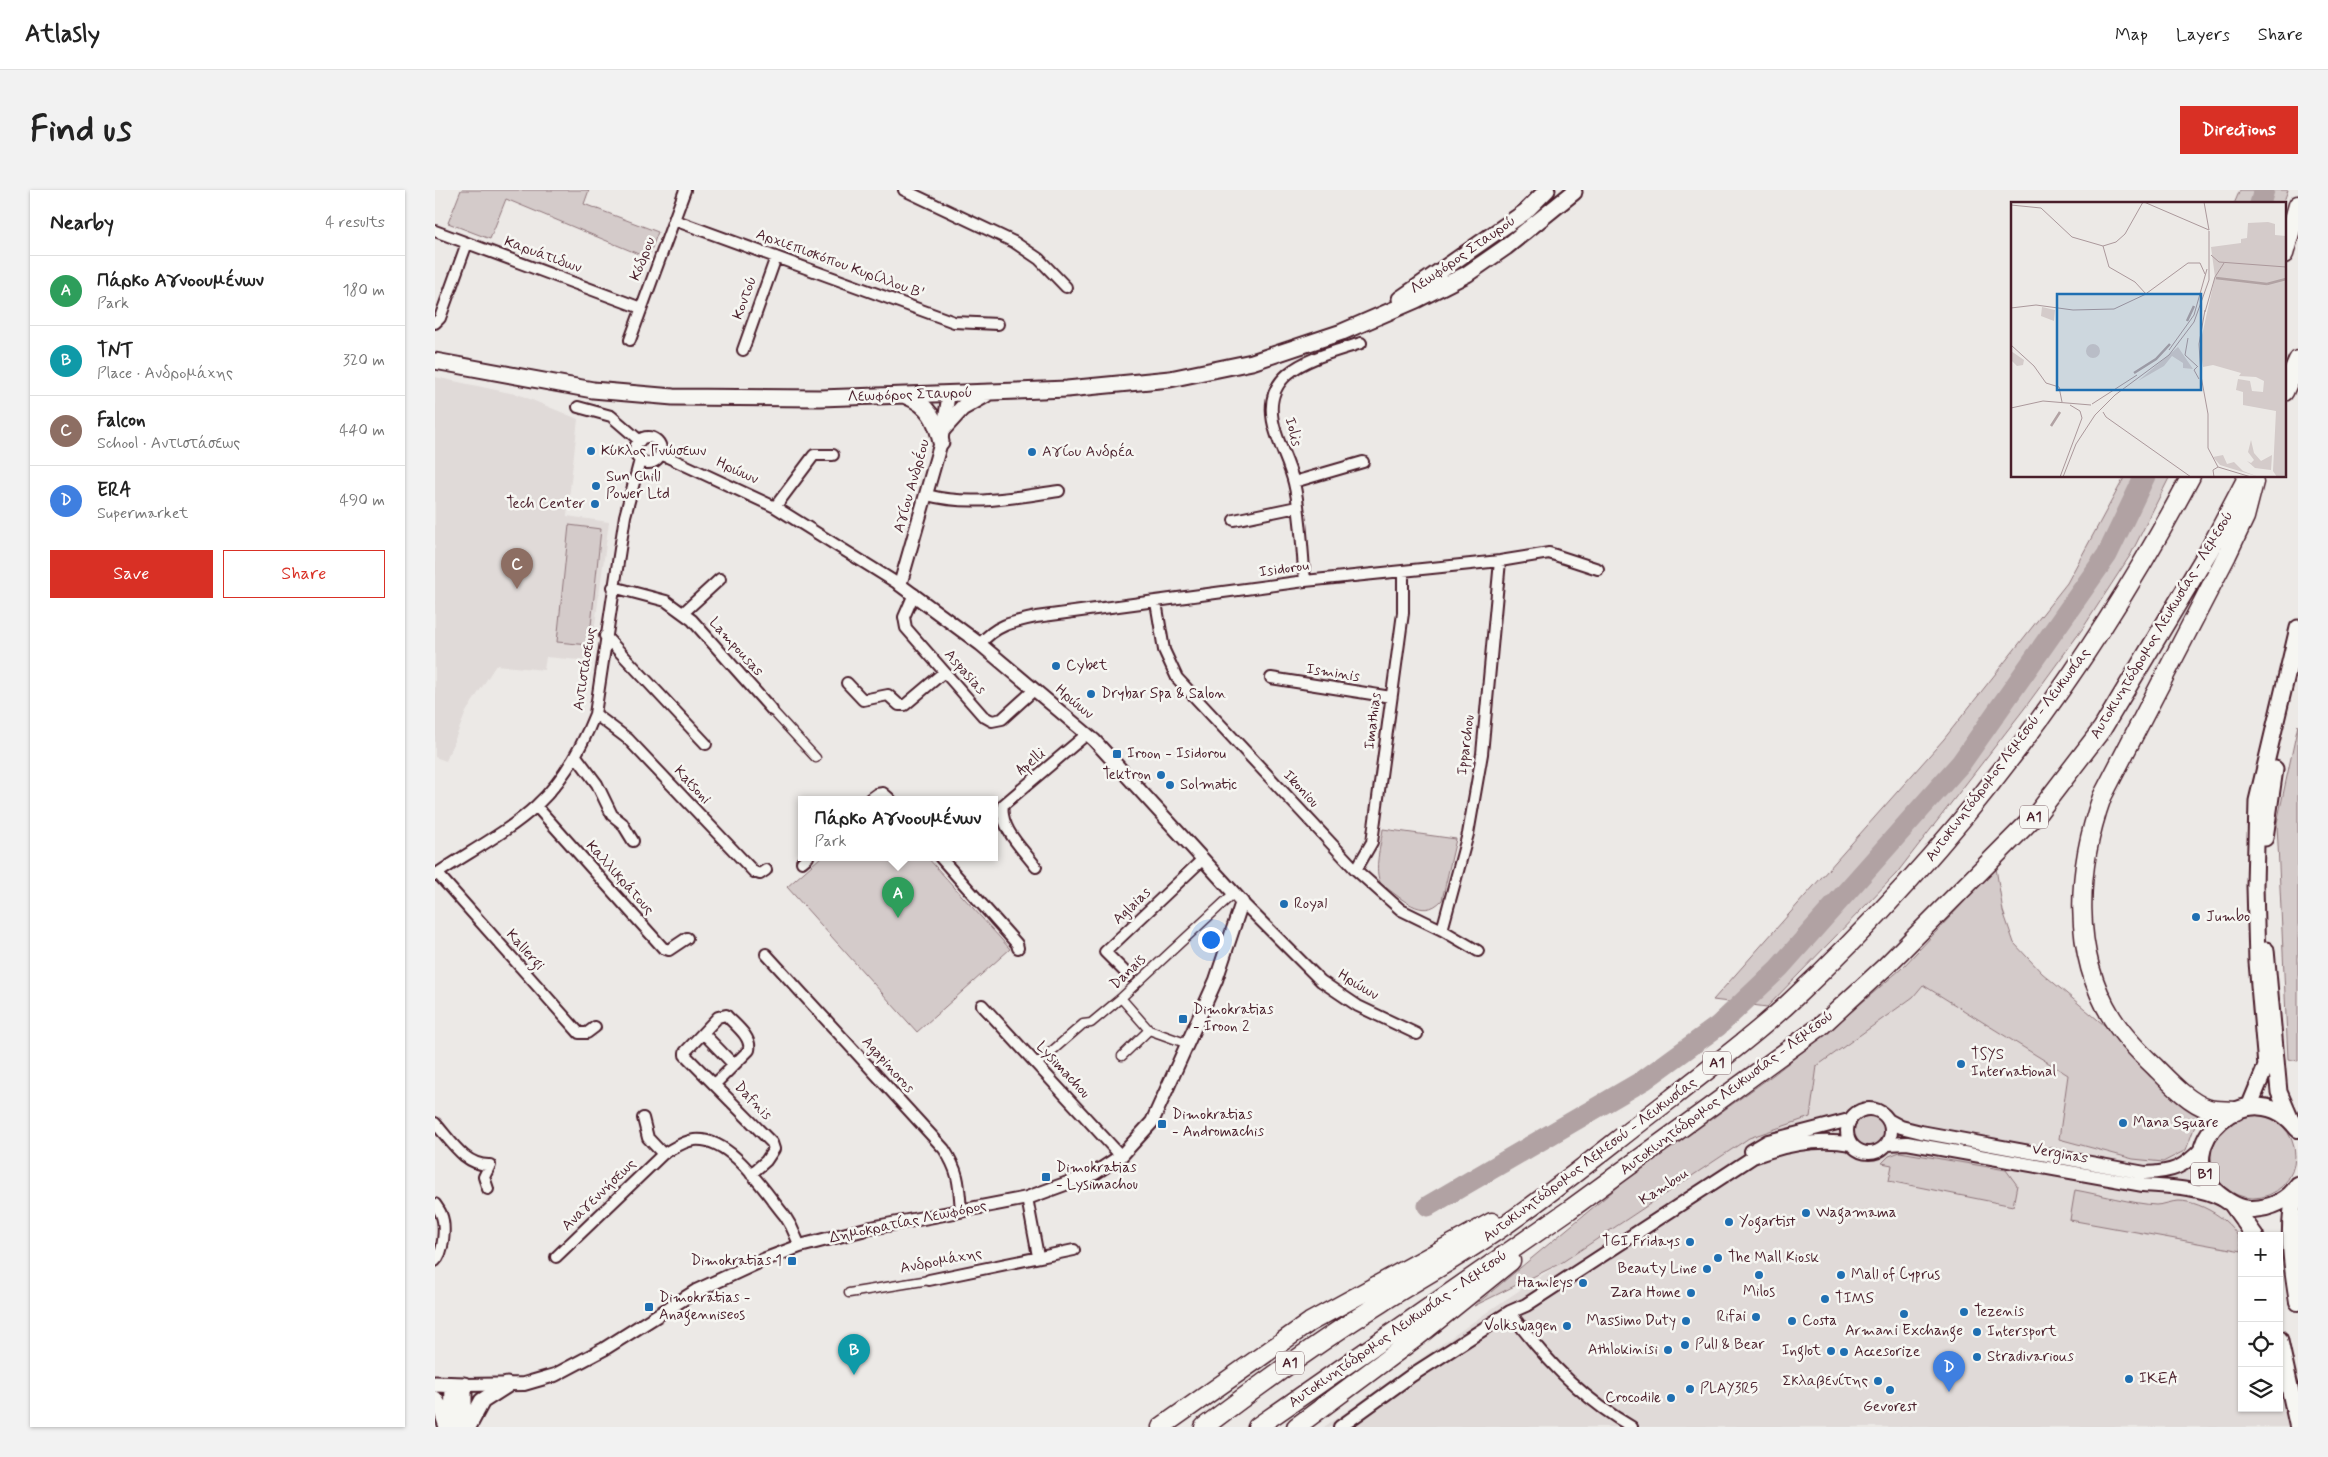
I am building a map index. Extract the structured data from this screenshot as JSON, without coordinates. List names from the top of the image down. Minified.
{"streets":{"highway":["Αυτοκινητόδρομος Λευκωσίας - Λεμεσού","Αυτοκινητόδρομος Λεμεσού - Λευκωσίας","A1"],"main road":["Λεωφόρος Σταυρού","B1","Δημοκρατίας Λεωφόρος"],"street":["Καρυάτιδων","Κόδρου","Αρχιεπισκόπου Κυρίλλου Β'","Κοντού","Iolis","Ηρώων","Αγίου Ανδρέου","Isidorou","Lampousas","Αντιστάσεως","Aspasias","Isminis","Imathias","Ipparchou","Apelli","Katsoni","Ikoniou","Καλλικράτους","Aglaias","Kallergi","Danais","Agapinoros","Lysimachou","Dafnis","Verginas","Kambou","Αναγεννήσεως","Ανδρομάχης"]},"crossings":[["Καρυάτιδων","Κόδρου"],["Λεωφόρος Σταυρού","Αγίου Ανδρέου"],["Κόδρου","Αρχιεπισκόπου Κυρίλλου Β'"],["Αρχιεπισκόπου Κυρίλλου Β'","Κοντού"],["Iolis","Isidorou"],["Ηρώων","Αγίου Ανδρέου"],["Ηρώων","Isidorou"],["Ηρώων","Αντιστάσεως"],["Ηρώων","Aspasias"],["Ηρώων","Apelli"],["Ηρώων","Aglaias"],["Ηρώων","Danais"],["Ηρώων","Δημοκρατίας Λεωφόρος"],["Isidorou","Imathias"],["Isidorou","Ipparchou"],["Isidorou","Ikoniou"],["Lampousas","Αντιστάσεως"],["Αντιστάσεως","Katsoni"],["Αντιστάσεως","Καλλικράτους"],["Αντιστάσεως","Kallergi"],["Isminis","Imathias"],["Imathias","Ikoniou"],["Ipparchou","Ikoniou"],["Danais","Lysimachou"],["Danais","Δημοκρατίας Λεωφόρος"],["Agapinoros","Δημοκρατίας Λεωφόρος"],["Lysimachou","Δημοκρατίας Λεωφόρος"],["Dafnis","Αναγεννήσεως"],["Verginas","B1"],["Verginas","Kambou"],["Αναγεννήσεως","Δημοκρατίας Λεωφόρος"]],"places":{"other":["Κύκλος Γνώσεων","Αγίου Ανδρέα","Sun Chill Power Ltd","Tech Center","Cybet","Drybar Spa & Salon","Tektron","Solmatic","Royal","Jumbo","TSYS International","Mana Square","Wagamama","Yogartist","TGI Fridays","The Mall Kiosk","Beauty Line","Milos","Mall of Cyprus","Hamleys","Zara Home","TIMS","Tezenis","Armani Exchange","Rifai","Massimo Duty","Costa","Volkswagen","Intersport","Pull & Bear","Athlokinisi","Inglot","Accesorize","Stradivarious","IKEA","Σκλαβενίτης","PLAY3R5","Gevorest","Crocodile"],"transit":["Iroon - Isidorou","Dimokratias - Iroon 2","Dimokratias - Andromachis","Dimokratias - Lysimachou","Dimokratias 1","Dimokratias - Anagenniseos"]},"page":{"header":"Atlasly","nav":["Map","Layers","Share"],"buttons":["Directions",["Save","Share"]],"title":"Find us","heading":["Nearby","4 results"],"list":[{"mark":"A","name":"Πάρκο Αγνοουμένων","note":"Park","value":"180 m"},{"mark":"B","name":"TNT","note":"Place · Ανδρομάχης","value":"320 m"},{"mark":"C","name":"Falcon","note":"School · Αντιστάσεως","value":"440 m"},{"mark":"D","name":"ERA","note":"Supermarket","value":"490 m"}],"pins":["C","A","B","D"],"popup":["Πάρκο Αγνοουμένων","Park"],"map_buttons":["+","−"]}}
